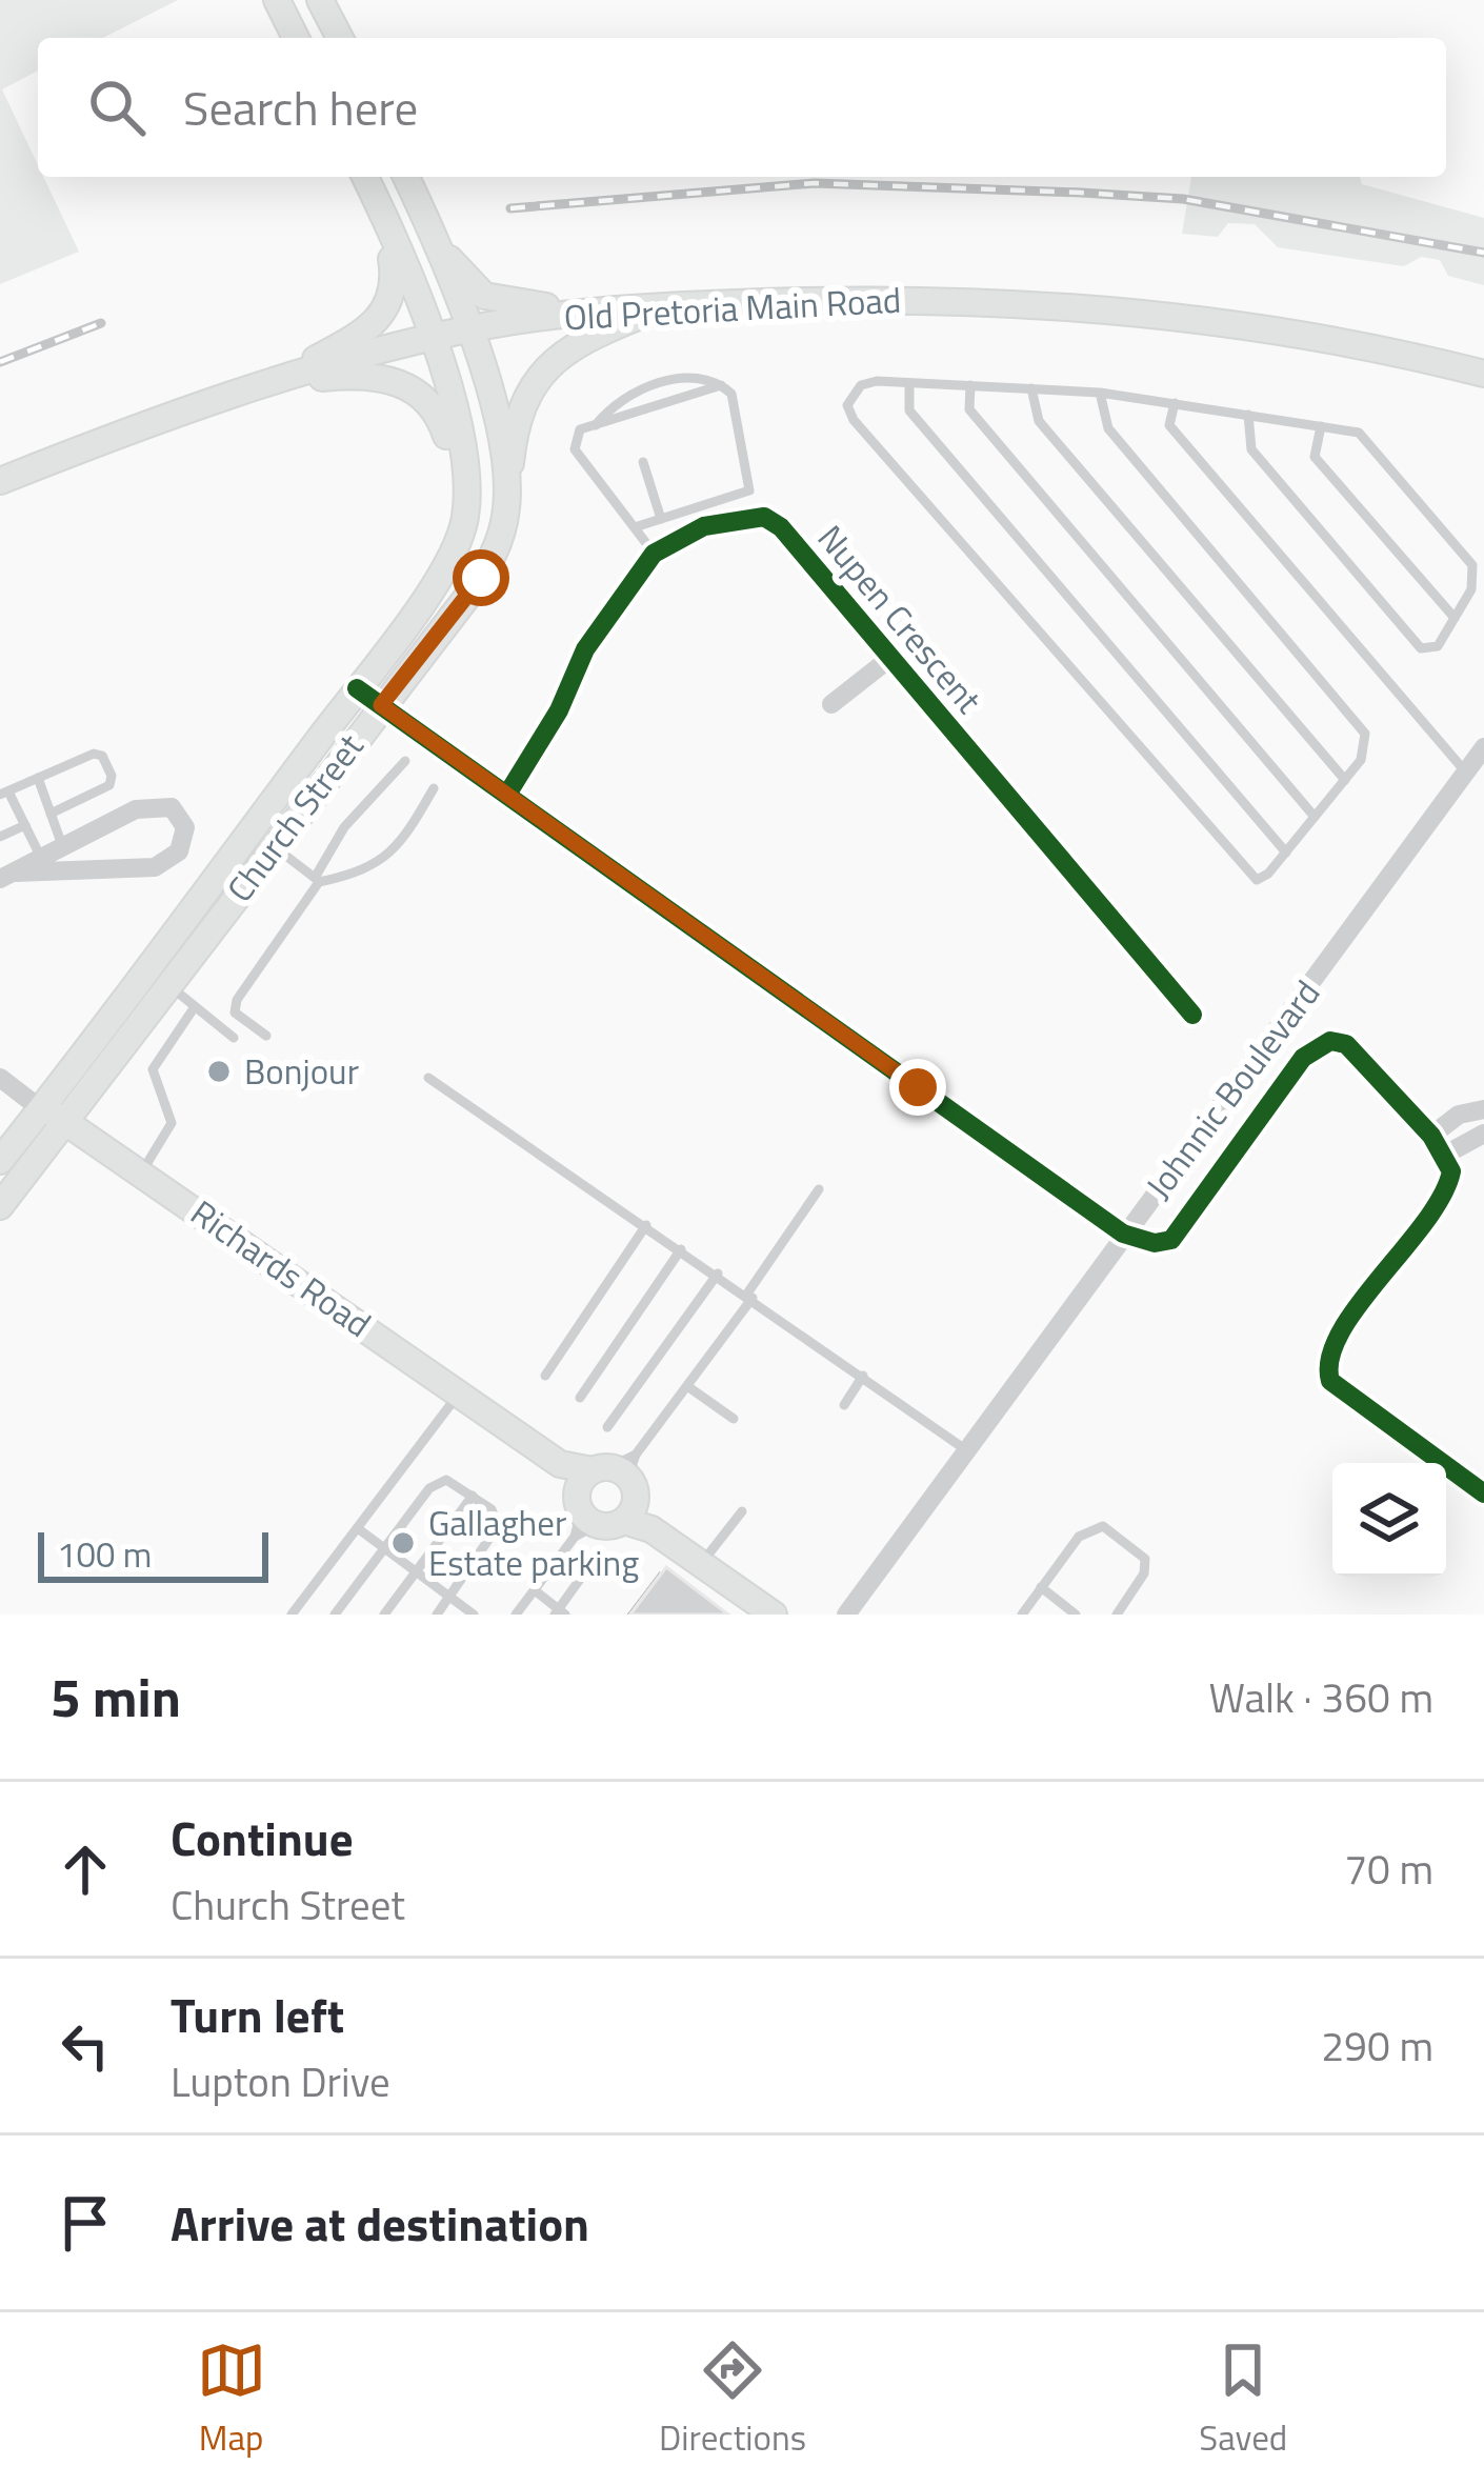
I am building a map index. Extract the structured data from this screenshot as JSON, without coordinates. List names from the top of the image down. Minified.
{"streets":{"main road":["Old Pretoria Main Road","Church Street","Richards Road"],"street":["Nupen Crescent","Johnnic Boulevard"]},"crossings":[["Old Pretoria Main Road","Church Street"],["Church Street","Richards Road"]],"places":["Bonjour","Gallagher Estate parking"],"scale_bar":"100 m","page":{"search":"Search here","scale":"100 m","heading":["5 min","Walk · 360 m"],"list":[["Continue","Church Street","70 m"],["Turn left","Lupton Drive","290 m"],"Arrive at destination"],"nav":["Map","Directions","Saved"]}}
